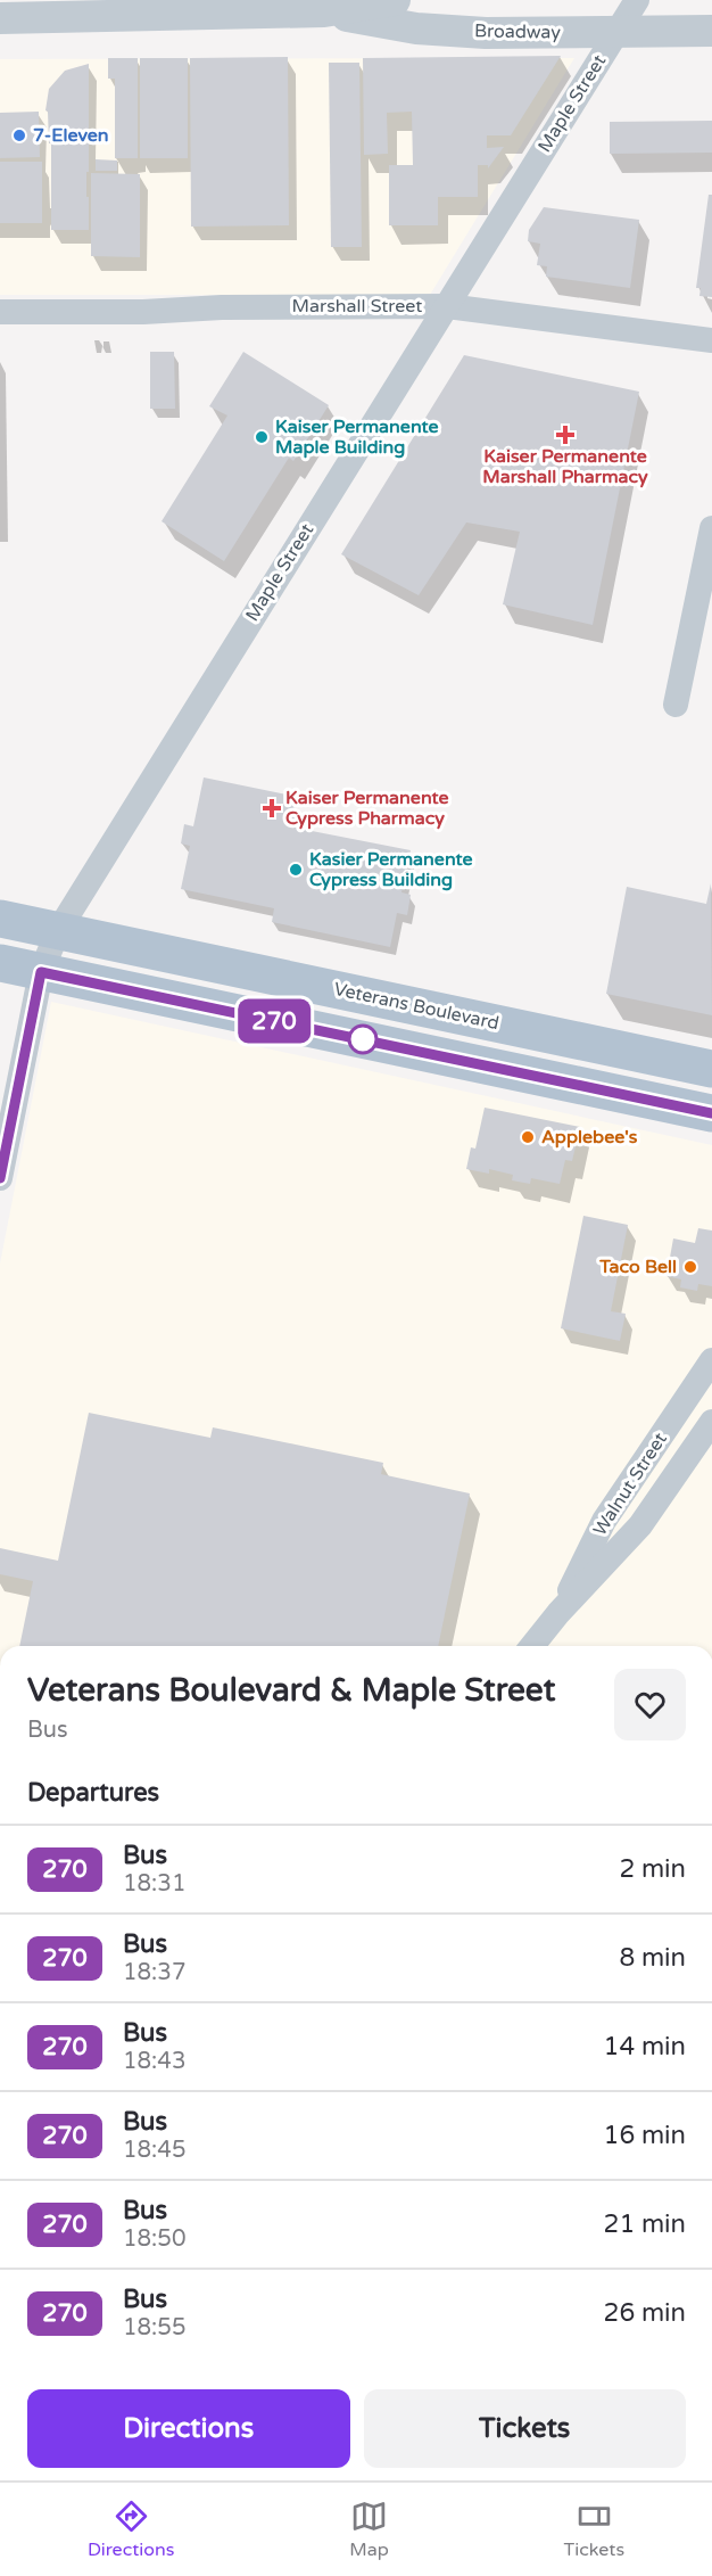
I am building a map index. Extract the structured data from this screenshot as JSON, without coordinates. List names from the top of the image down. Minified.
{"streets":{"main road":["Veterans Boulevard"],"street":["Broadway","Maple Street","Marshall Street","Walnut Street"]},"crossings":[["Broadway","Maple Street"],["Maple Street","Marshall Street"],["Maple Street","Veterans Boulevard"]],"places":{"other":["7-Eleven","Kaiser Permanente Maple Building","Kasier Permanente Cypress Building","Applebee's","Taco Bell"],"health":["Kaiser Permanente Marshall Pharmacy","Kaiser Permanente Cypress Pharmacy"]},"lines":["bus line 270"],"page":{"on_map":"270","heading":[["Veterans Boulevard & Maple Street","Bus"],"Departures"],"list":[{"mark":"270","name":"Bus","note":"18:31","value":"2 min"},{"mark":"270","name":"Bus","note":"18:37","value":"8 min"},{"mark":"270","name":"Bus","note":"18:43","value":"14 min"},{"mark":"270","name":"Bus","note":"18:45","value":"16 min"},{"mark":"270","name":"Bus","note":"18:50","value":"21 min"},{"mark":"270","name":"Bus","note":"18:55","value":"26 min"}],"buttons":["Directions","Tickets"],"tabs":["Directions","Map","Tickets"]}}
